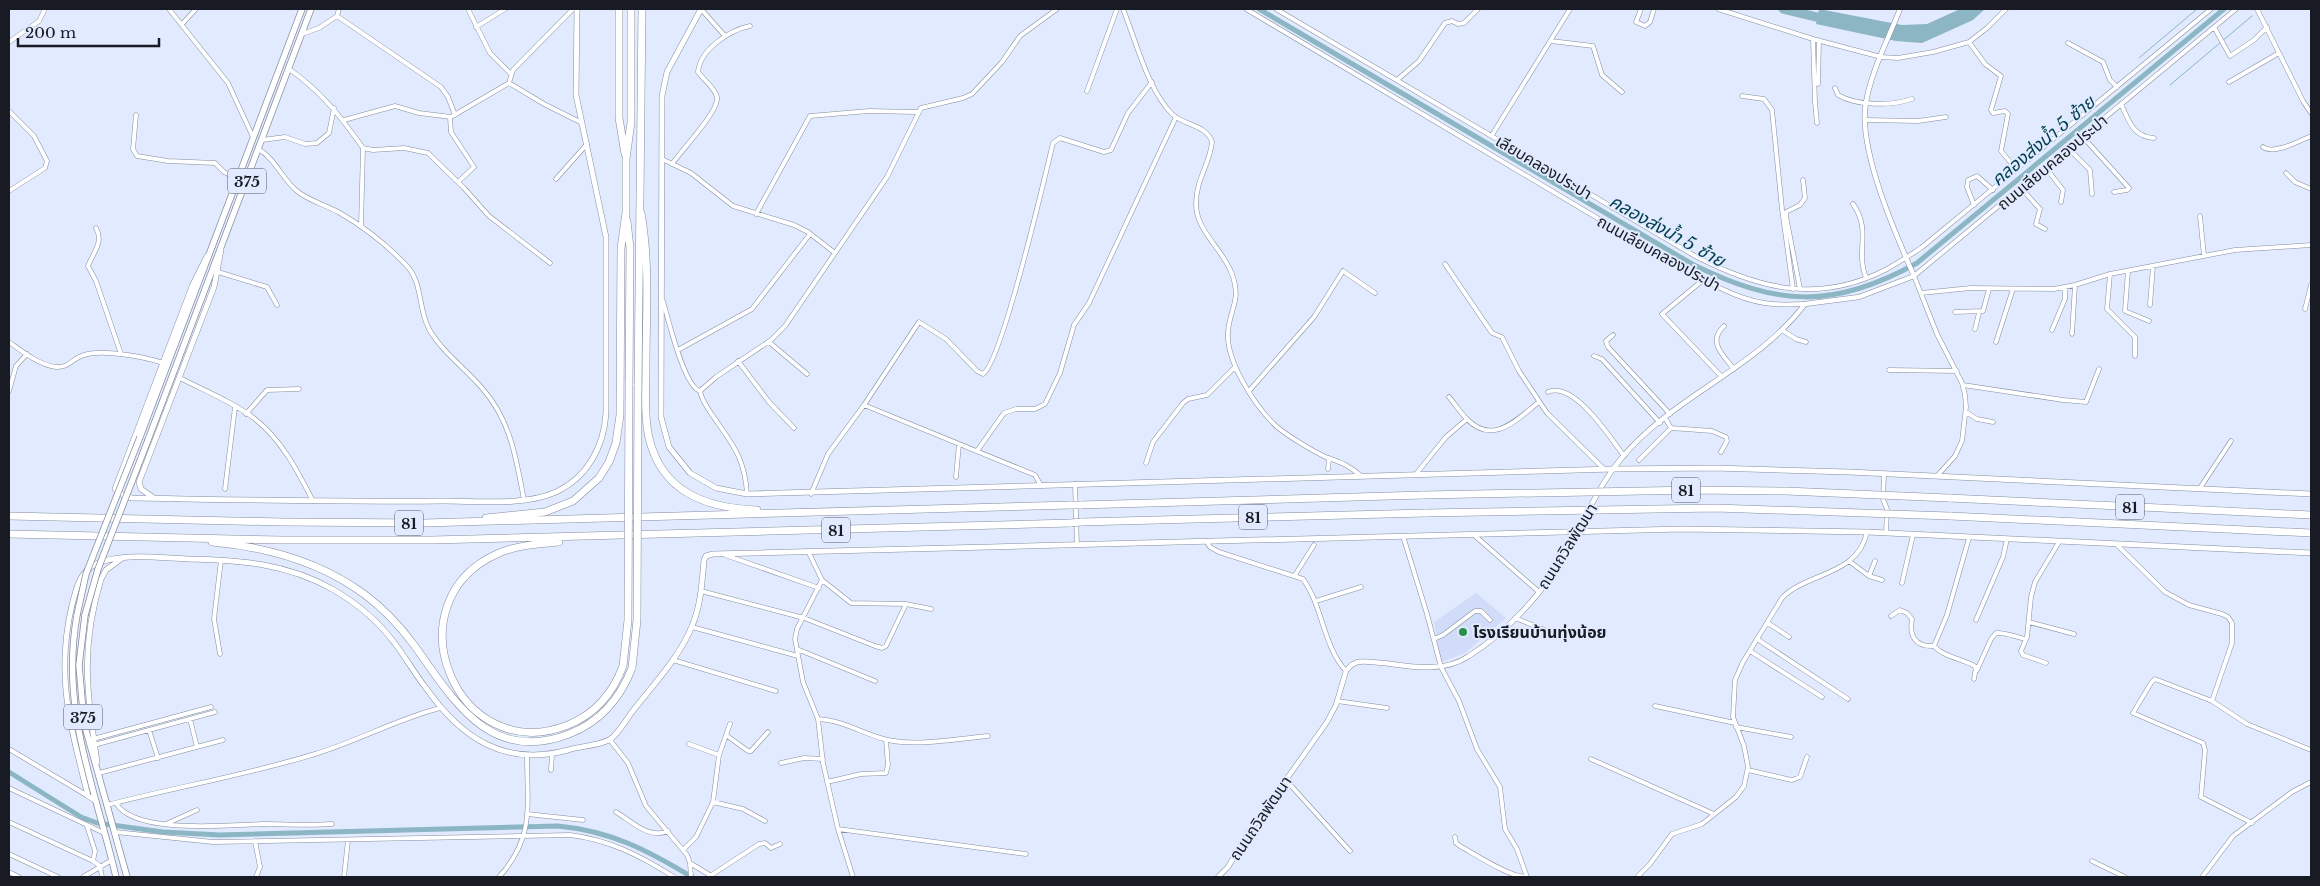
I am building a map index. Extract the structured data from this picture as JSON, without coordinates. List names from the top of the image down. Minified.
{"streets":{"highway":["81"],"main road":["375"],"street":["ถนนเลียบคลองประปา","เลียบคลองประปา","ถนนถวิลพัฒนา"]},"crossings":[["ถนนเลียบคลองประปา","ถนนถวิลพัฒนา"]],"water":["คลองส่งน้ำ 5 ซ้าย"],"places":["โรงเรียนบ้านทุ่งน้อย"],"scale_bar":"200 m"}
